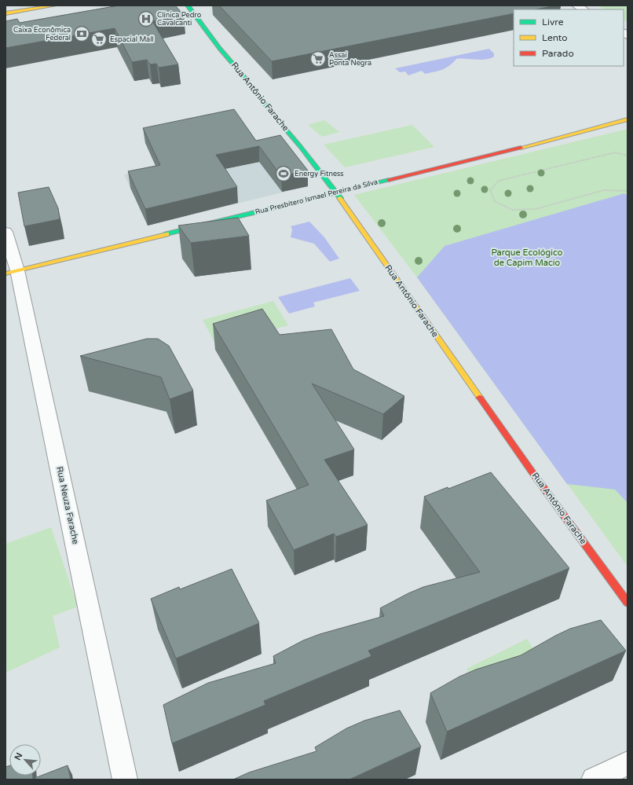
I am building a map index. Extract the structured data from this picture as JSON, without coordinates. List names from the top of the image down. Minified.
{"streets":{"street":["Rua Antônio Farache","Rua Presbítero Ismael Pereira da Silva","Rua Neuza Farache"]},"crossings":[["Rua Antônio Farache","Rua Presbítero Ismael Pereira da Silva"],["Rua Presbítero Ismael Pereira da Silva","Rua Neuza Farache"]],"parks":["Parque Ecológico de Capim Macio"],"places":{"hospital":["Clínica Pedro Cavalcanti"],"bank":["Caixa Econômica Federal"],"supermarket":["Espacial Mall","Assaí Ponta Negra"],"sports":["Energy Fitness"]},"legend":["Livre","Lento","Parado"],"north":"top left"}
